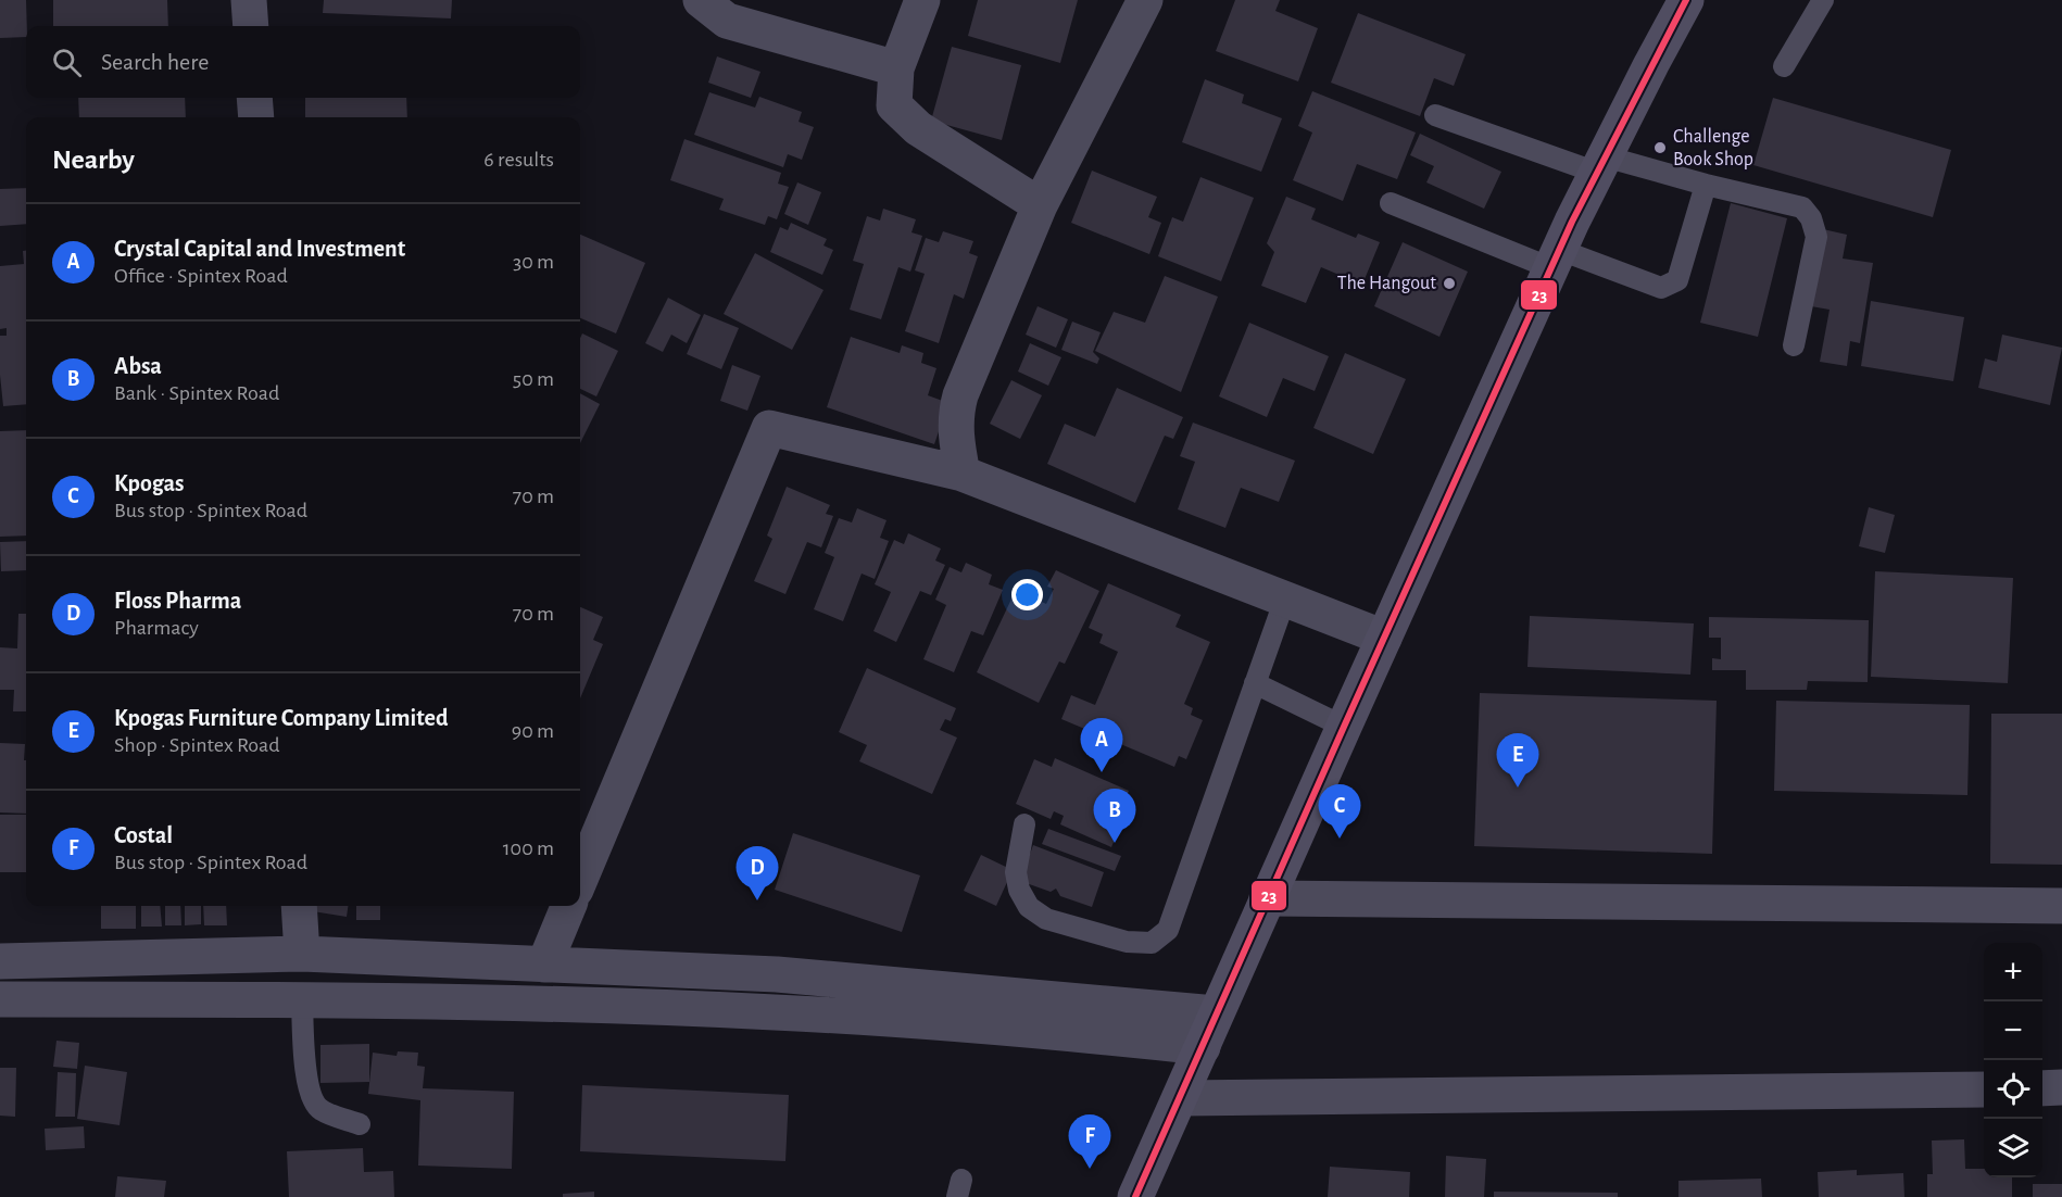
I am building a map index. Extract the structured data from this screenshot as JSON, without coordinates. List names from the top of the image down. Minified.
{"places":["Challenge Book Shop","The Hangout"],"lines":["transit line 23"],"page":{"search":"Search here","heading":["Nearby","6 results"],"list":[{"mark":"A","name":"Crystal Capital and Investment","note":"Office · Spintex Road","value":"30 m"},{"mark":"B","name":"Absa","note":"Bank · Spintex Road","value":"50 m"},{"mark":"C","name":"Kpogas","note":"Bus stop · Spintex Road","value":"70 m"},{"mark":"D","name":"Floss Pharma","note":"Pharmacy","value":"70 m"},{"mark":"E","name":"Kpogas Furniture Company Limited","note":"Shop · Spintex Road","value":"90 m"},{"mark":"F","name":"Costal","note":"Bus stop · Spintex Road","value":"100 m"}],"pins":["A","E","C","B","D","F"],"map_buttons":["+","−"]}}
